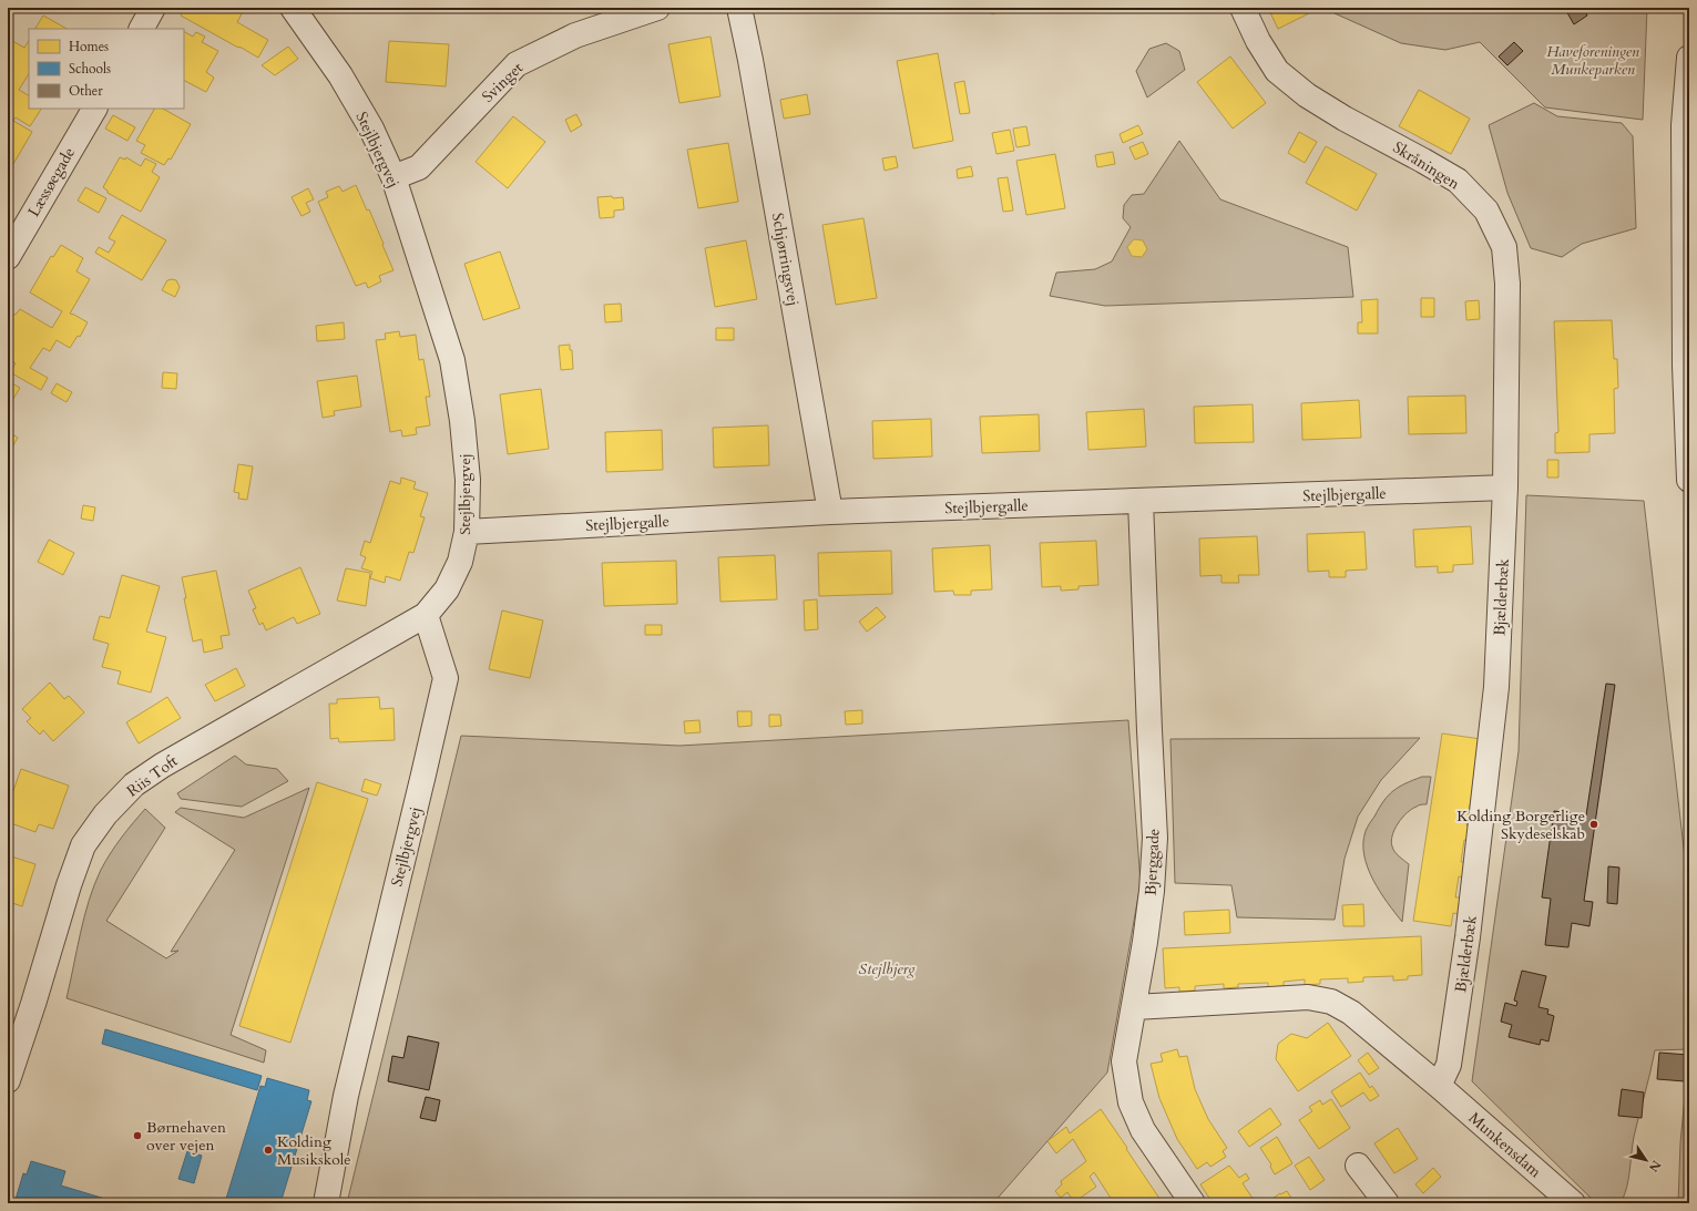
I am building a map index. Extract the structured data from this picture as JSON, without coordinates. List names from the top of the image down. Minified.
{"streets":{"street":["Svinget","Stejlbjergvej","Skråningen","Læssøegade","Schjørringsvej","Stejlbjergalle","Bjælderbæk","Riis Toft","Bjerggade","Munkensdam"]},"crossings":[["Svinget","Stejlbjergvej"],["Stejlbjergvej","Stejlbjergalle"],["Stejlbjergvej","Riis Toft"],["Skråningen","Stejlbjergalle"],["Skråningen","Bjælderbæk"],["Schjørringsvej","Stejlbjergalle"],["Stejlbjergalle","Bjælderbæk"],["Stejlbjergalle","Bjerggade"],["Bjælderbæk","Munkensdam"]],"parks":["Haveforeningen Munkeparken","Stejlbjerg"],"places":["Kolding Borgerlige Skydeselskab","Børnehaven over vejen","Kolding Musikskole"],"legend":["Homes","Schools","Other"],"north":"bottom right"}
